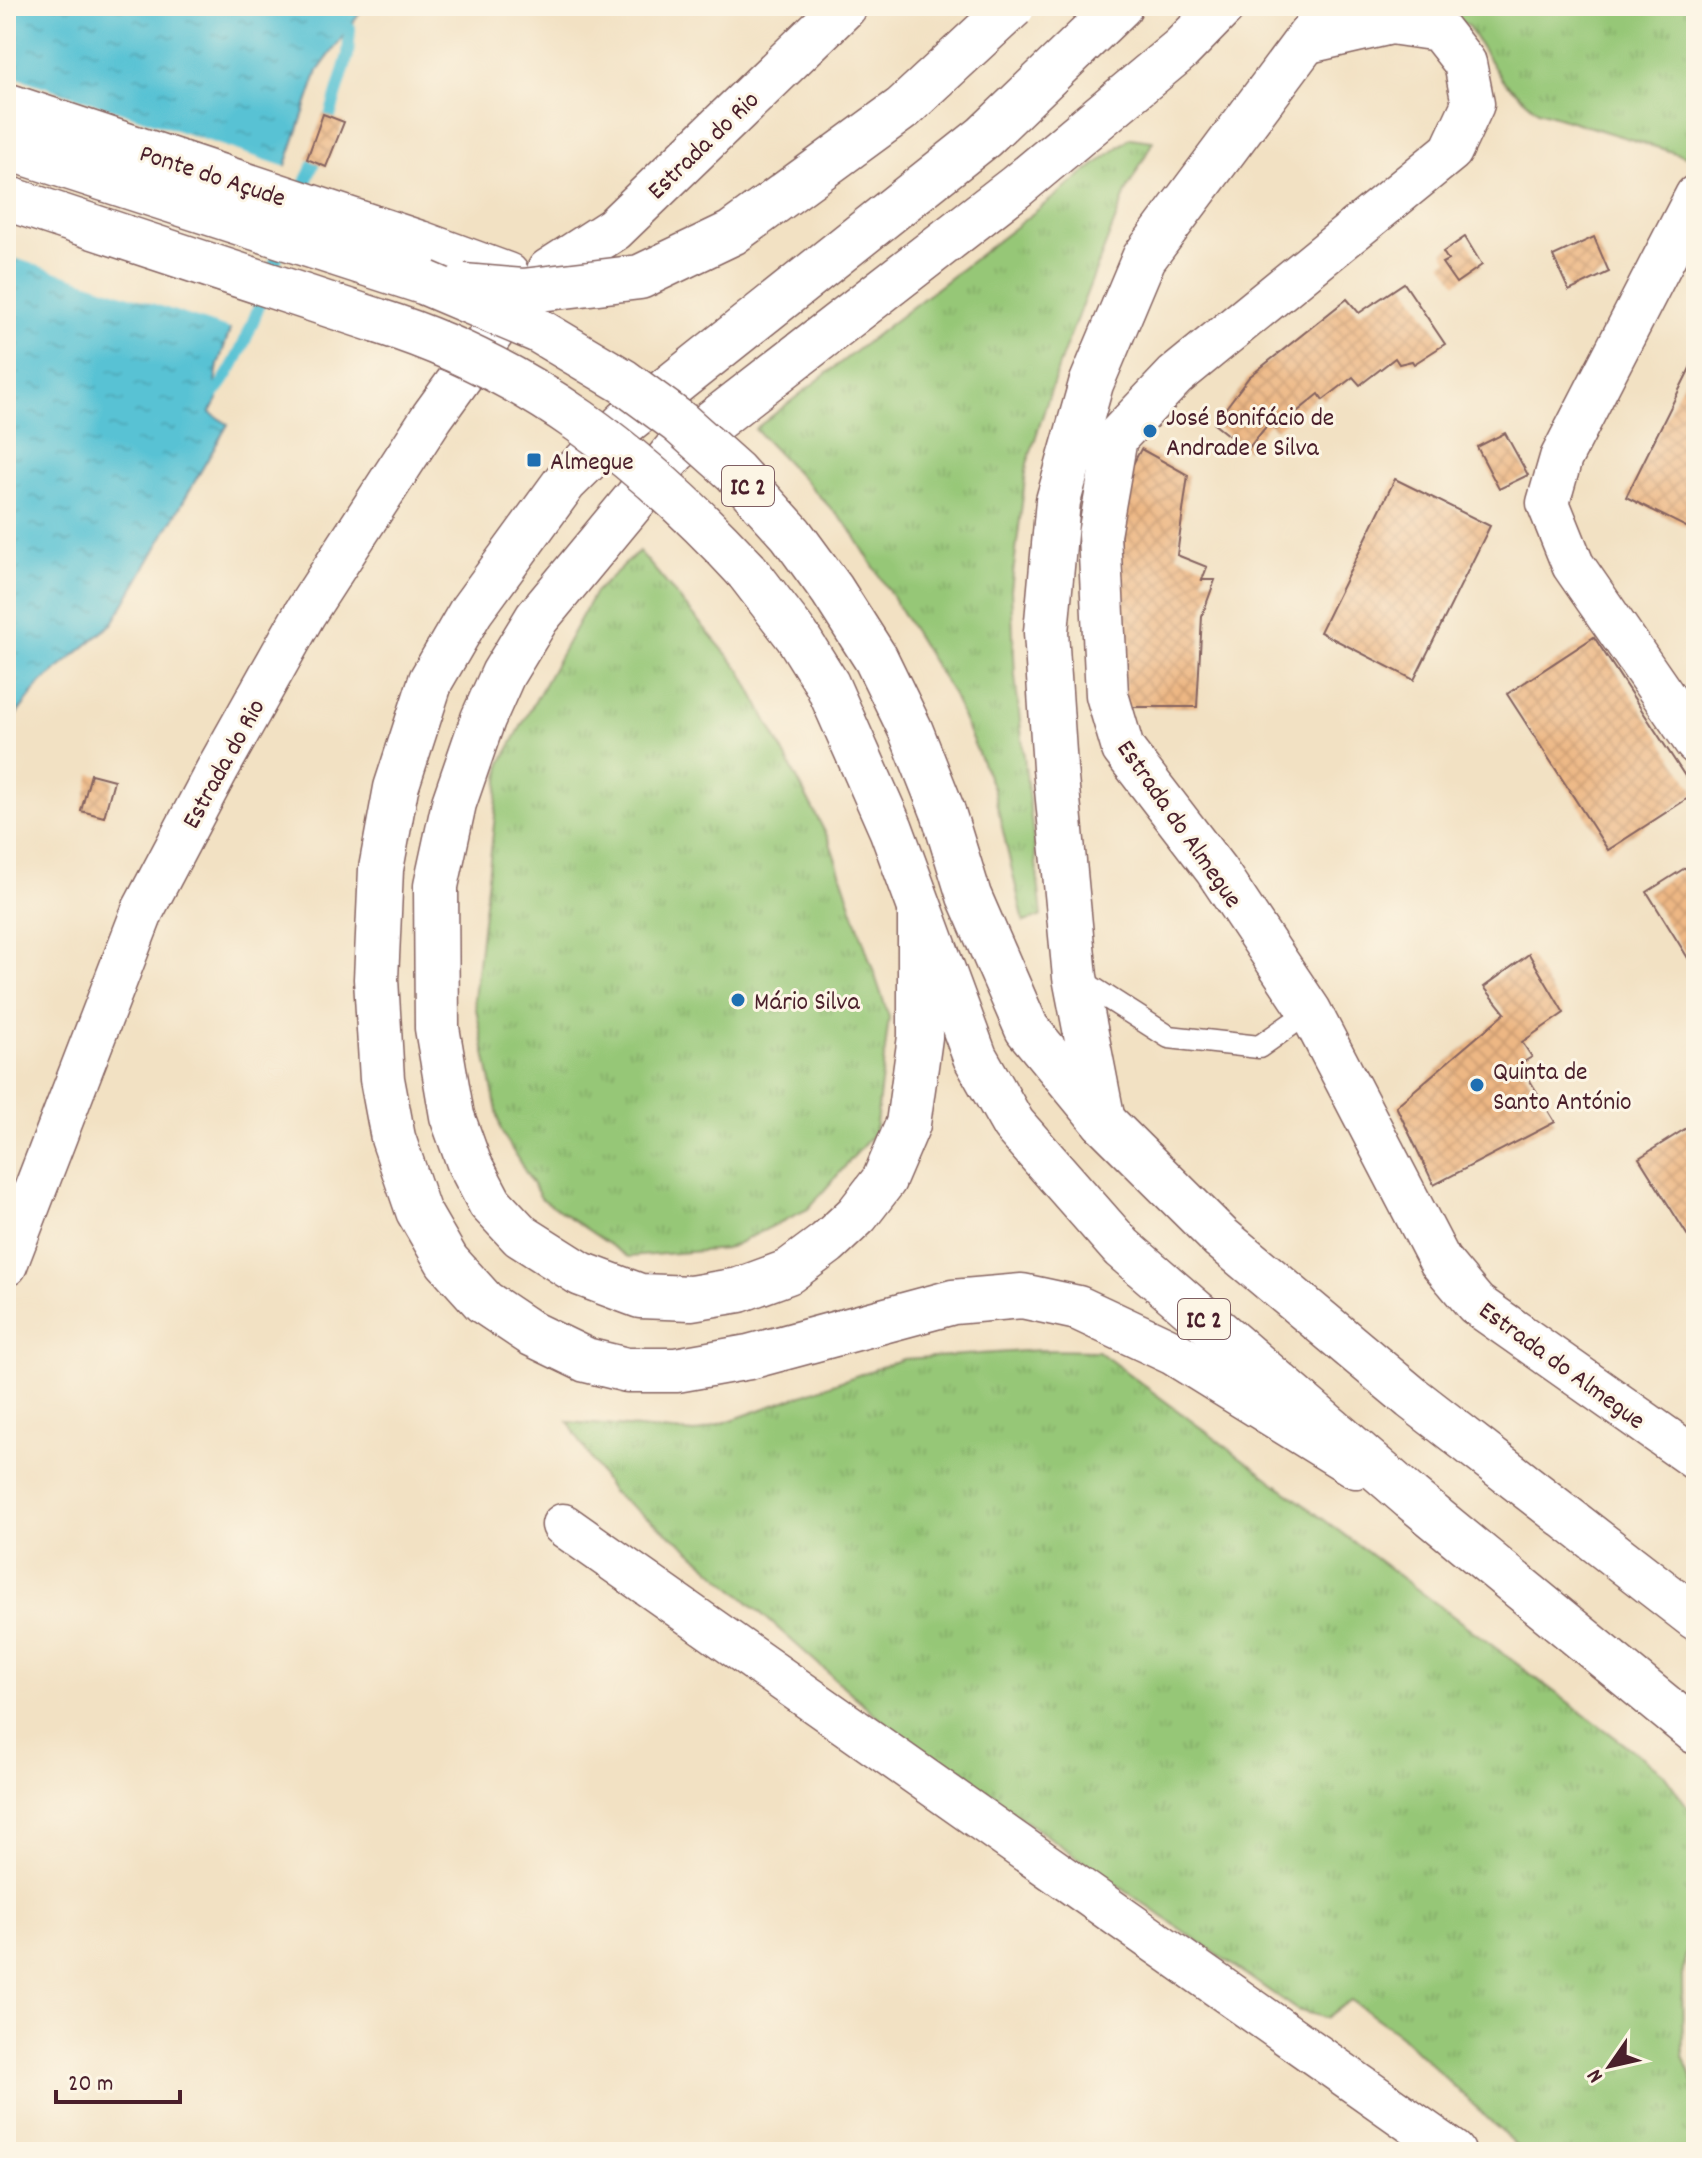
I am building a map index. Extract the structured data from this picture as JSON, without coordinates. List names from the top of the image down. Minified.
{"streets":{"main road":["Estrada do Rio","Ponte do Açude","IC 2"],"street":["Estrada do Almegue"]},"crossings":[["Ponte do Açude","IC 2"]],"places":{"other":["José Bonifácio de Andrade e Silva","Mário Silva","Quinta de Santo António"],"transit":["Almegue"]},"scale_bar":"20 m","north":"bottom left"}
